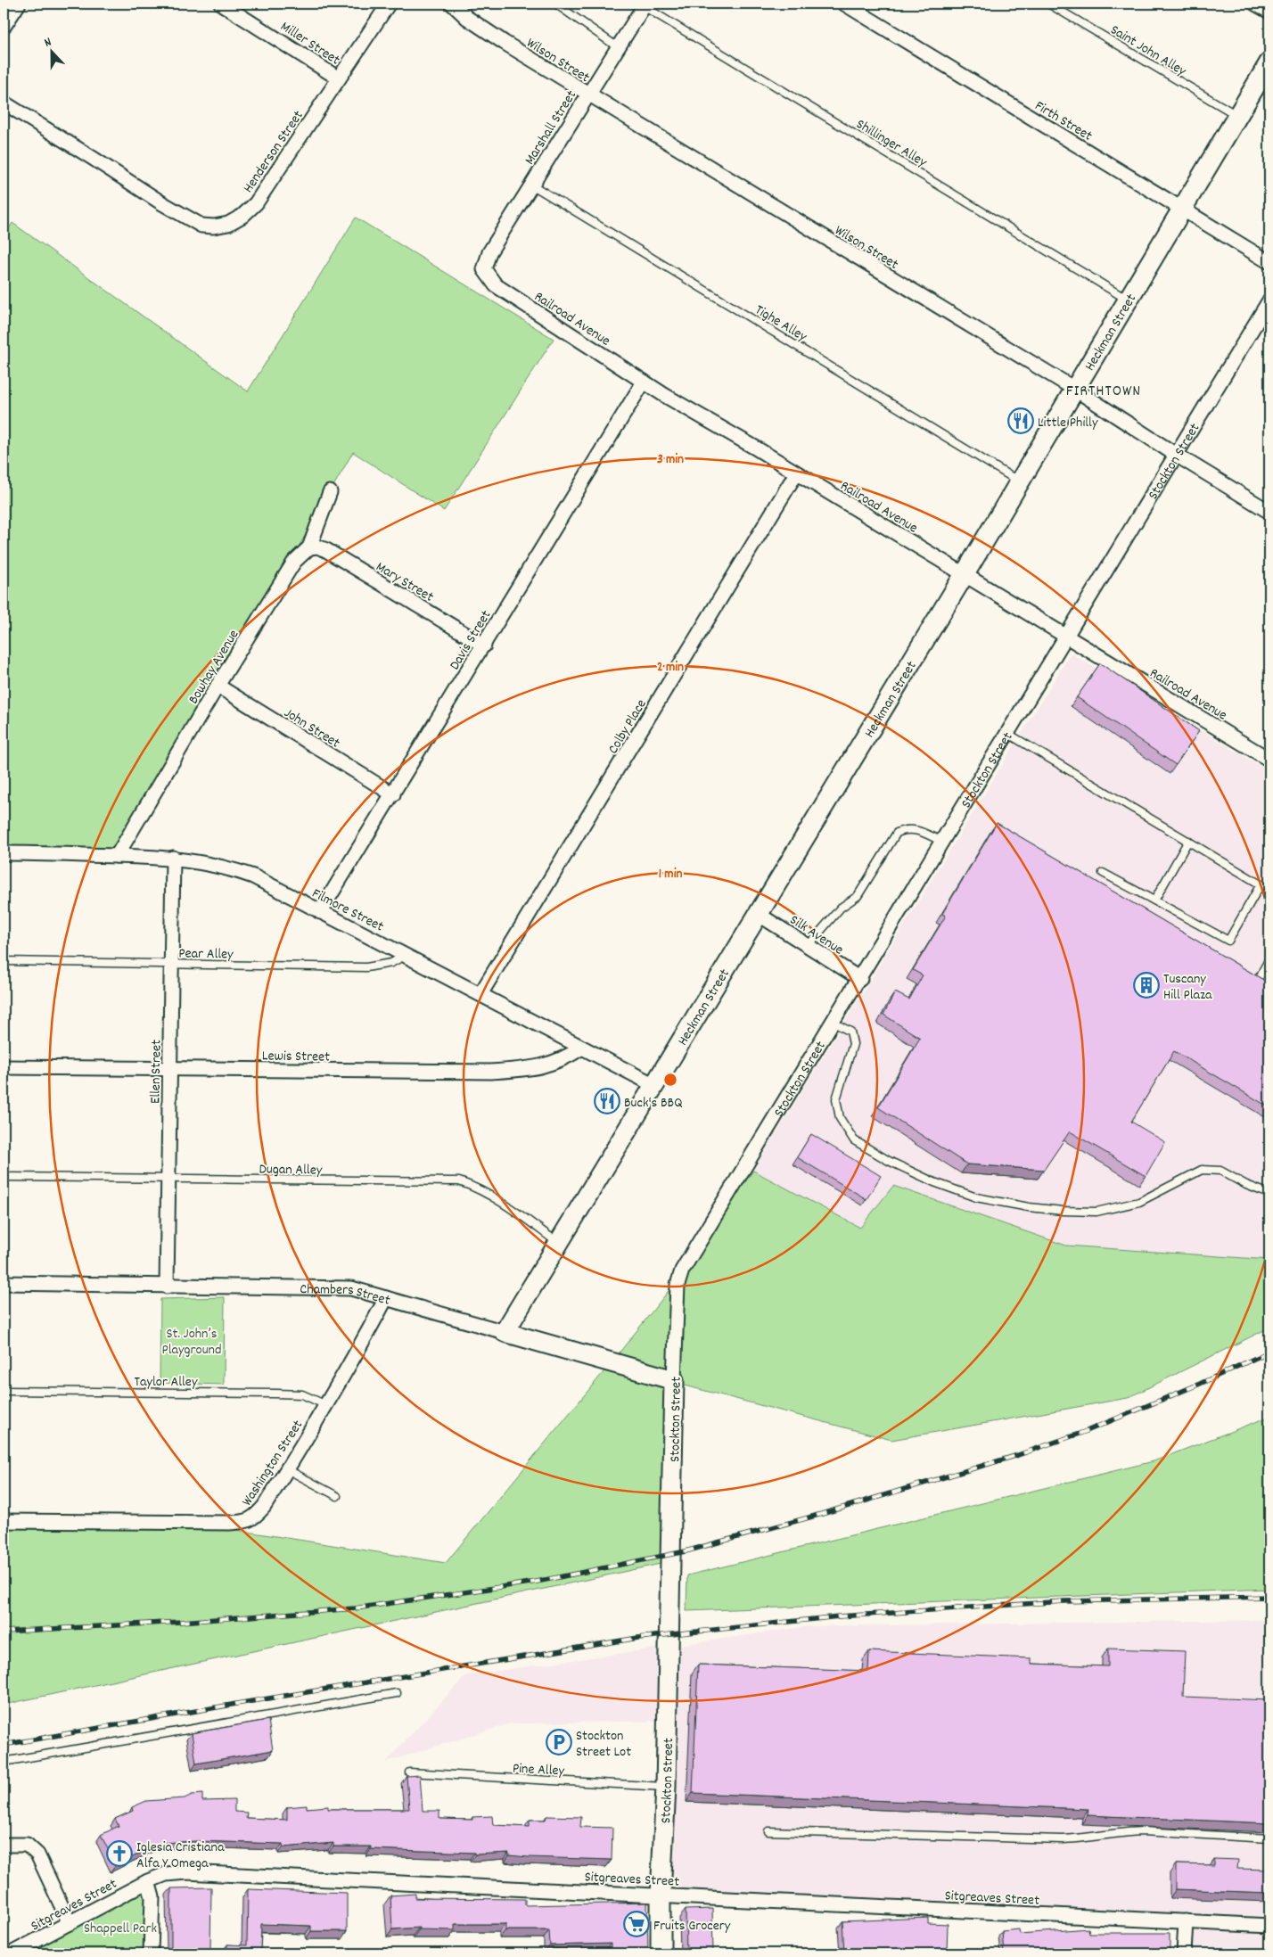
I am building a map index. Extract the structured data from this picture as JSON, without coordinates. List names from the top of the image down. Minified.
{"streets":{"street":["Miller Street","Wilson Street","Firth Street","Marshall Street","Henderson Street","Railroad Avenue","Heckman Street","Stockton Street","Mary Street","Davis Street","Bowhay Avenue","Colby Place","John Street","Filmore Street","Silk Avenue","Lewis Street","Ellen Street","Chambers Street","Washington Street","Sitgreaves Street"],"lane":["Saint John Alley","Shillinger Alley","Tighe Alley","Pear Alley","Dugan Alley","Taylor Alley","Pine Alley"]},"crossings":[["Miller Street","Henderson Street"],["Saint John Alley","Heckman Street"],["Wilson Street","Marshall Street"],["Wilson Street","Heckman Street"],["Wilson Street","Stockton Street"],["Firth Street","Heckman Street"],["Marshall Street","Shillinger Alley"],["Marshall Street","Railroad Avenue"],["Marshall Street","Tighe Alley"],["Shillinger Alley","Heckman Street"],["Railroad Avenue","Heckman Street"],["Railroad Avenue","Stockton Street"],["Railroad Avenue","Davis Street"],["Railroad Avenue","Colby Place"],["Tighe Alley","Heckman Street"],["Heckman Street","Filmore Street"],["Heckman Street","Silk Avenue"],["Heckman Street","Dugan Alley"],["Heckman Street","Chambers Street"],["Stockton Street","Silk Avenue"],["Stockton Street","Chambers Street"],["Stockton Street","Pine Alley"],["Stockton Street","Sitgreaves Street"],["Mary Street","Davis Street"],["Mary Street","Bowhay Avenue"],["Davis Street","John Street"],["Davis Street","Filmore Street"],["Bowhay Avenue","John Street"],["Bowhay Avenue","Filmore Street"],["Colby Place","Filmore Street"],["Filmore Street","Pear Alley"],["Filmore Street","Lewis Street"],["Filmore Street","Ellen Street"],["Pear Alley","Ellen Street"],["Lewis Street","Ellen Street"],["Ellen Street","Dugan Alley"],["Ellen Street","Chambers Street"],["Chambers Street","Washington Street"],["Taylor Alley","Washington Street"]],"districts":["FIRTHTOWN"],"parks":["St. John’s Playground","Shappell Park"],"places":{"restaurant":["Little Philly","Buck's BBQ"],"building":["Tuscany Hill Plaza"],"parking":["Stockton Street Lot"],"church":["Iglesia Cristiana Alfa Y Omega"],"supermarket":["Fruits Grocery"]},"north":"top","rings":["3 min","2 min","1 min"]}
